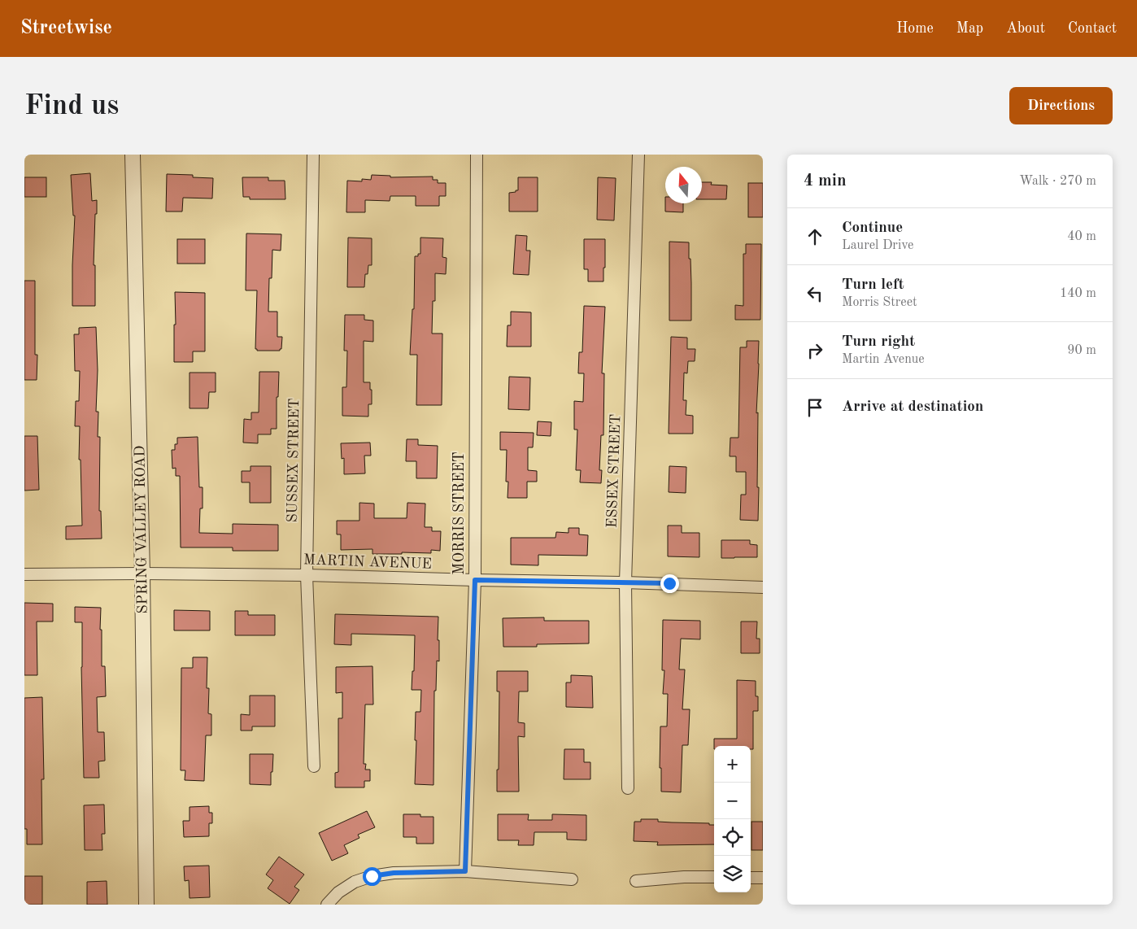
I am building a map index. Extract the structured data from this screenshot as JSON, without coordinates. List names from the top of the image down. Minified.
{"streets":{"street":["SUSSEX STREET","ESSEX STREET","MORRIS STREET","SPRING VALLEY ROAD","MARTIN AVENUE"]},"crossings":[["SUSSEX STREET","MARTIN AVENUE"],["ESSEX STREET","MARTIN AVENUE"],["MORRIS STREET","MARTIN AVENUE"],["SPRING VALLEY ROAD","MARTIN AVENUE"]],"north":"top","page":{"header":"Streetwise","nav":["Home","Map","About","Contact"],"buttons":"Directions","title":"Find us","heading":["4 min","Walk · 270 m"],"list":[["Continue","Laurel Drive","40 m"],["Turn left","Morris Street","140 m"],["Turn right","Martin Avenue","90 m"],"Arrive at destination"],"map_buttons":["+","−"]}}
